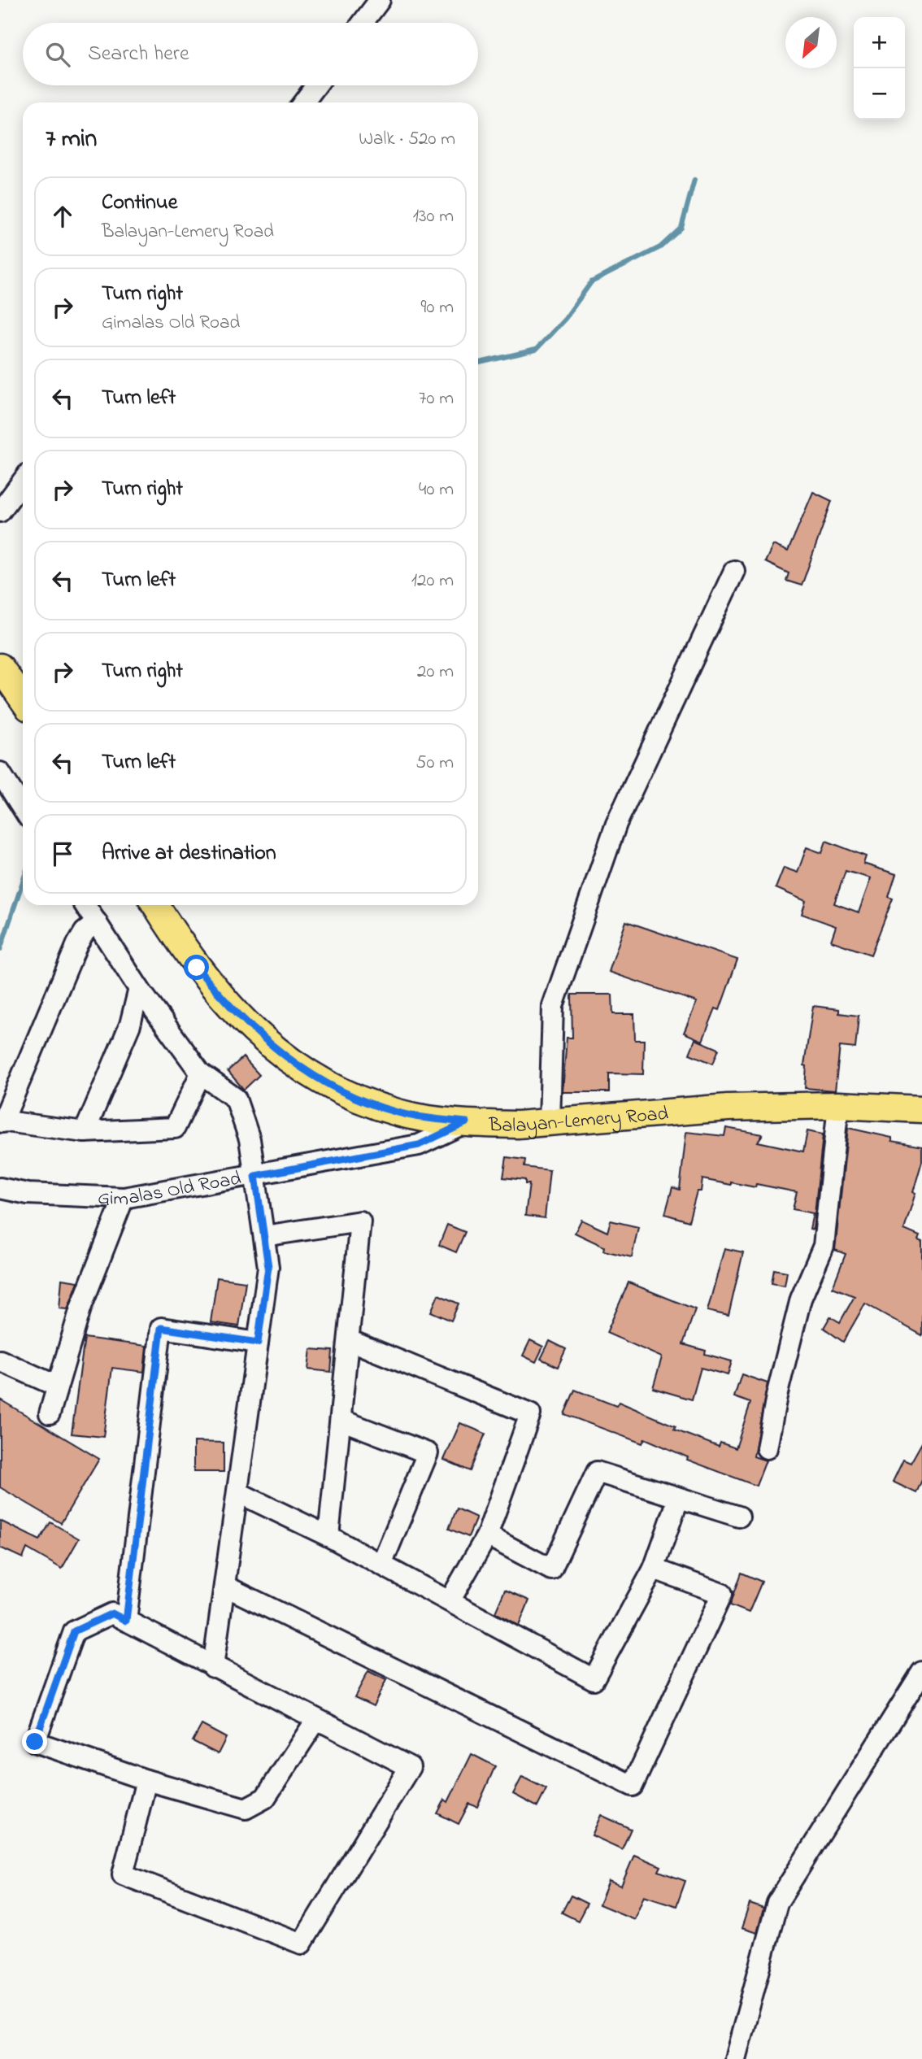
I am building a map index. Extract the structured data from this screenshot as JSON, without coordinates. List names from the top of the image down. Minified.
{"streets":{"main road":["Balayan-Lemery Road"],"street":["Gimalas Old Road"]},"crossings":[["Balayan-Lemery Road","Gimalas Old Road"]],"north":"bottom left","page":{"map_buttons":["+","−"],"search":"Search here","heading":["7 min","Walk · 520 m"],"list":[["Continue","Balayan-Lemery Road","130 m"],["Turn right","Gimalas Old Road","90 m"],["Turn left","70 m"],["Turn right","40 m"],["Turn left","120 m"],["Turn right","20 m"],["Turn left","50 m"],"Arrive at destination"]}}
